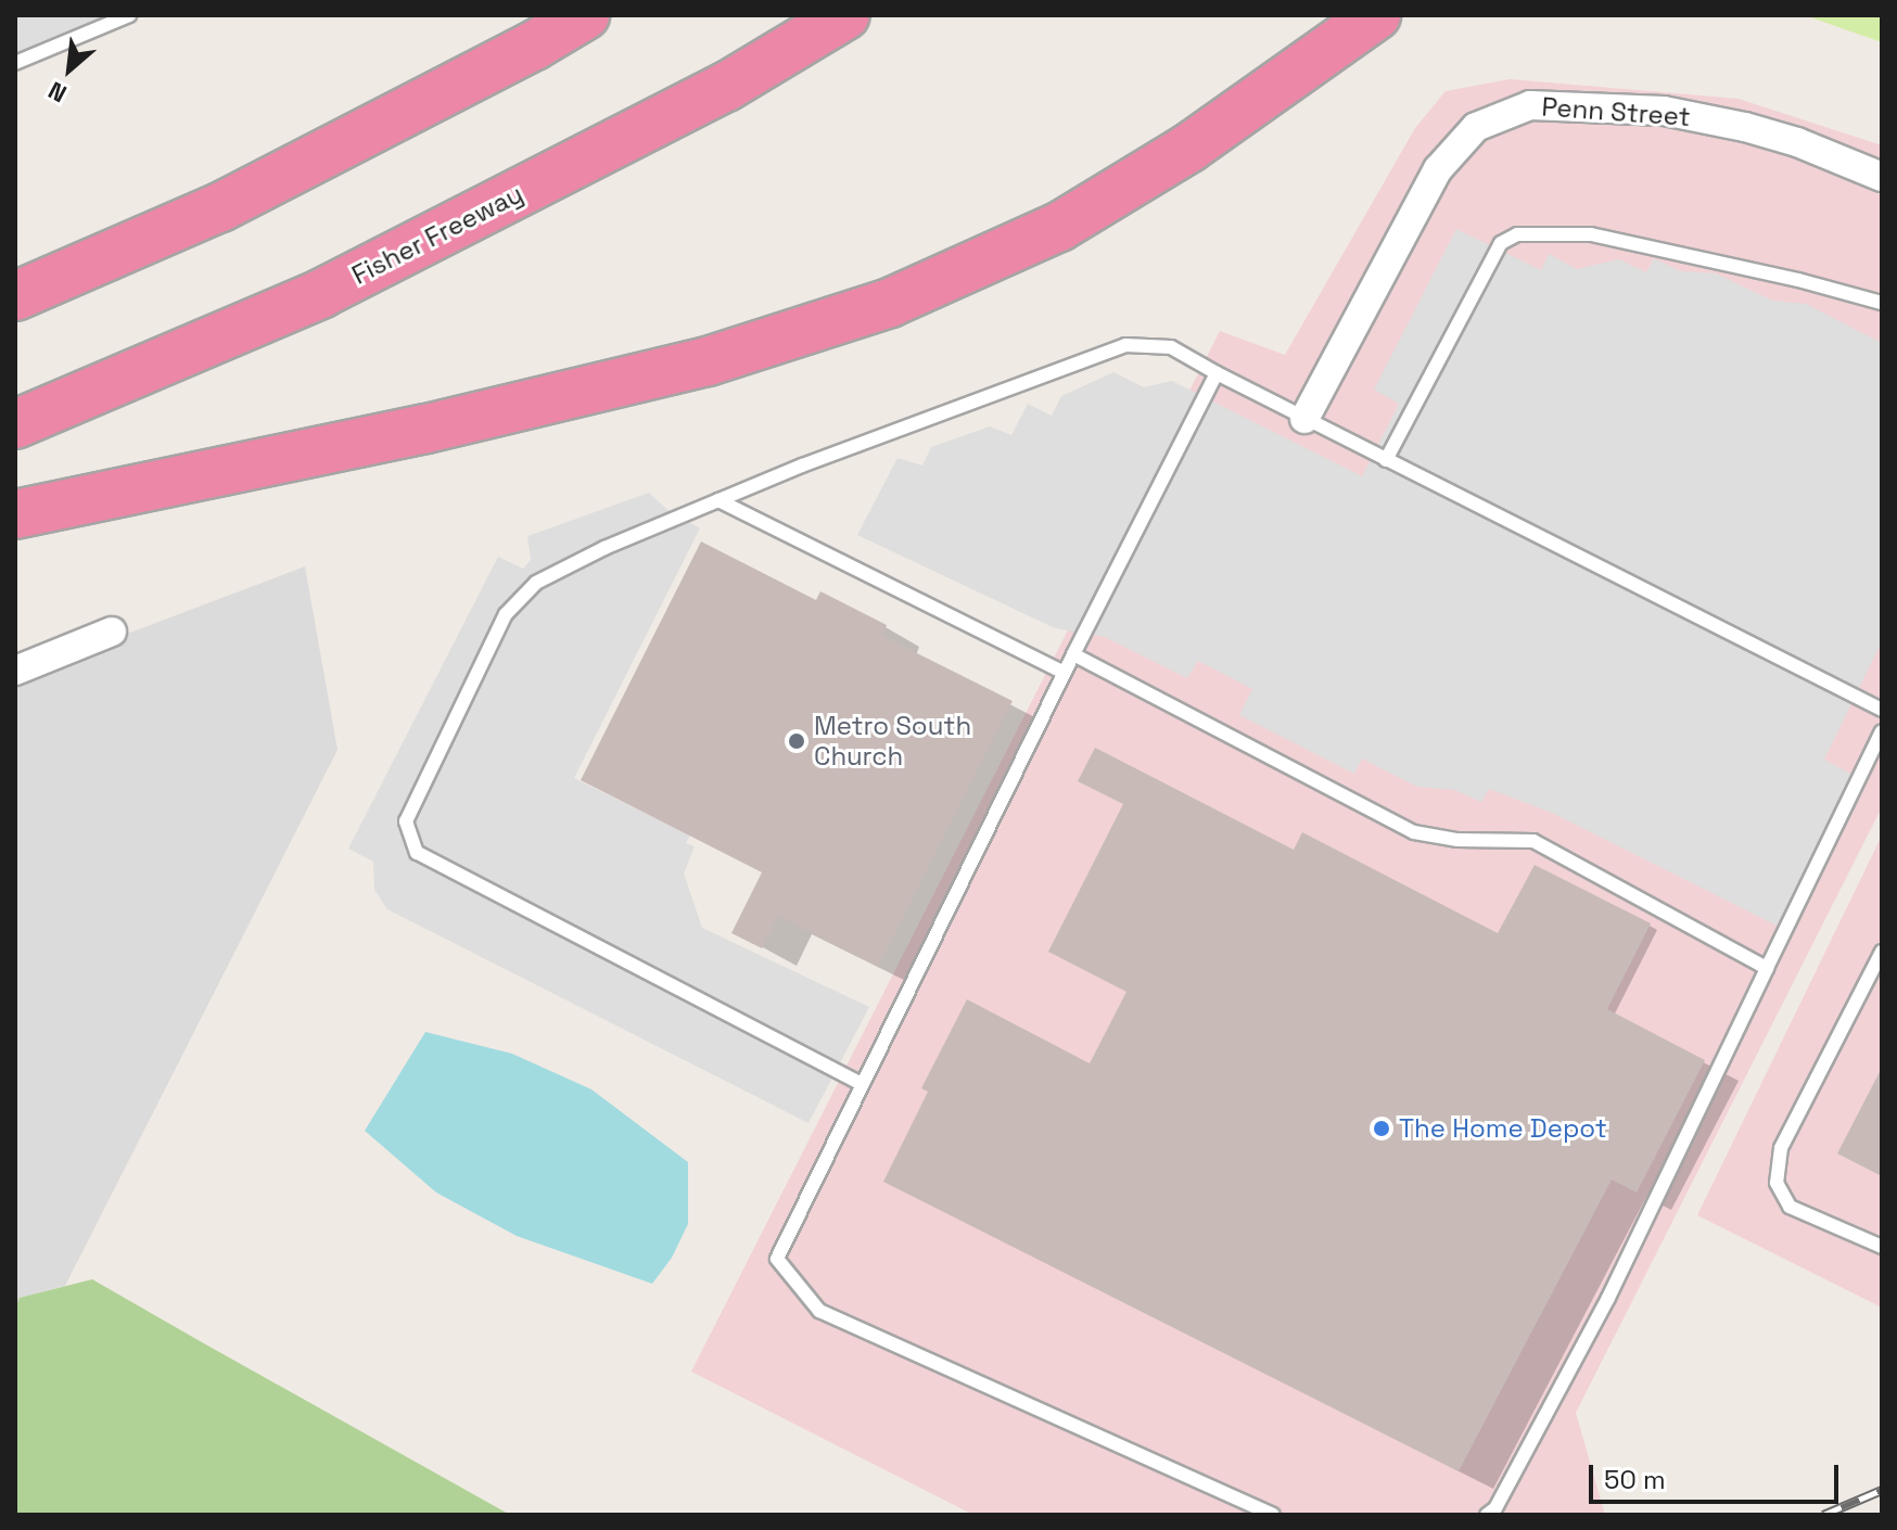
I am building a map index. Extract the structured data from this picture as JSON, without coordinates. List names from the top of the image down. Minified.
{"streets":{"highway":["Fisher Freeway"],"street":["Penn Street"]},"places":["Metro South Church","The Home Depot"],"scale_bar":"50 m","north":"bottom left"}
